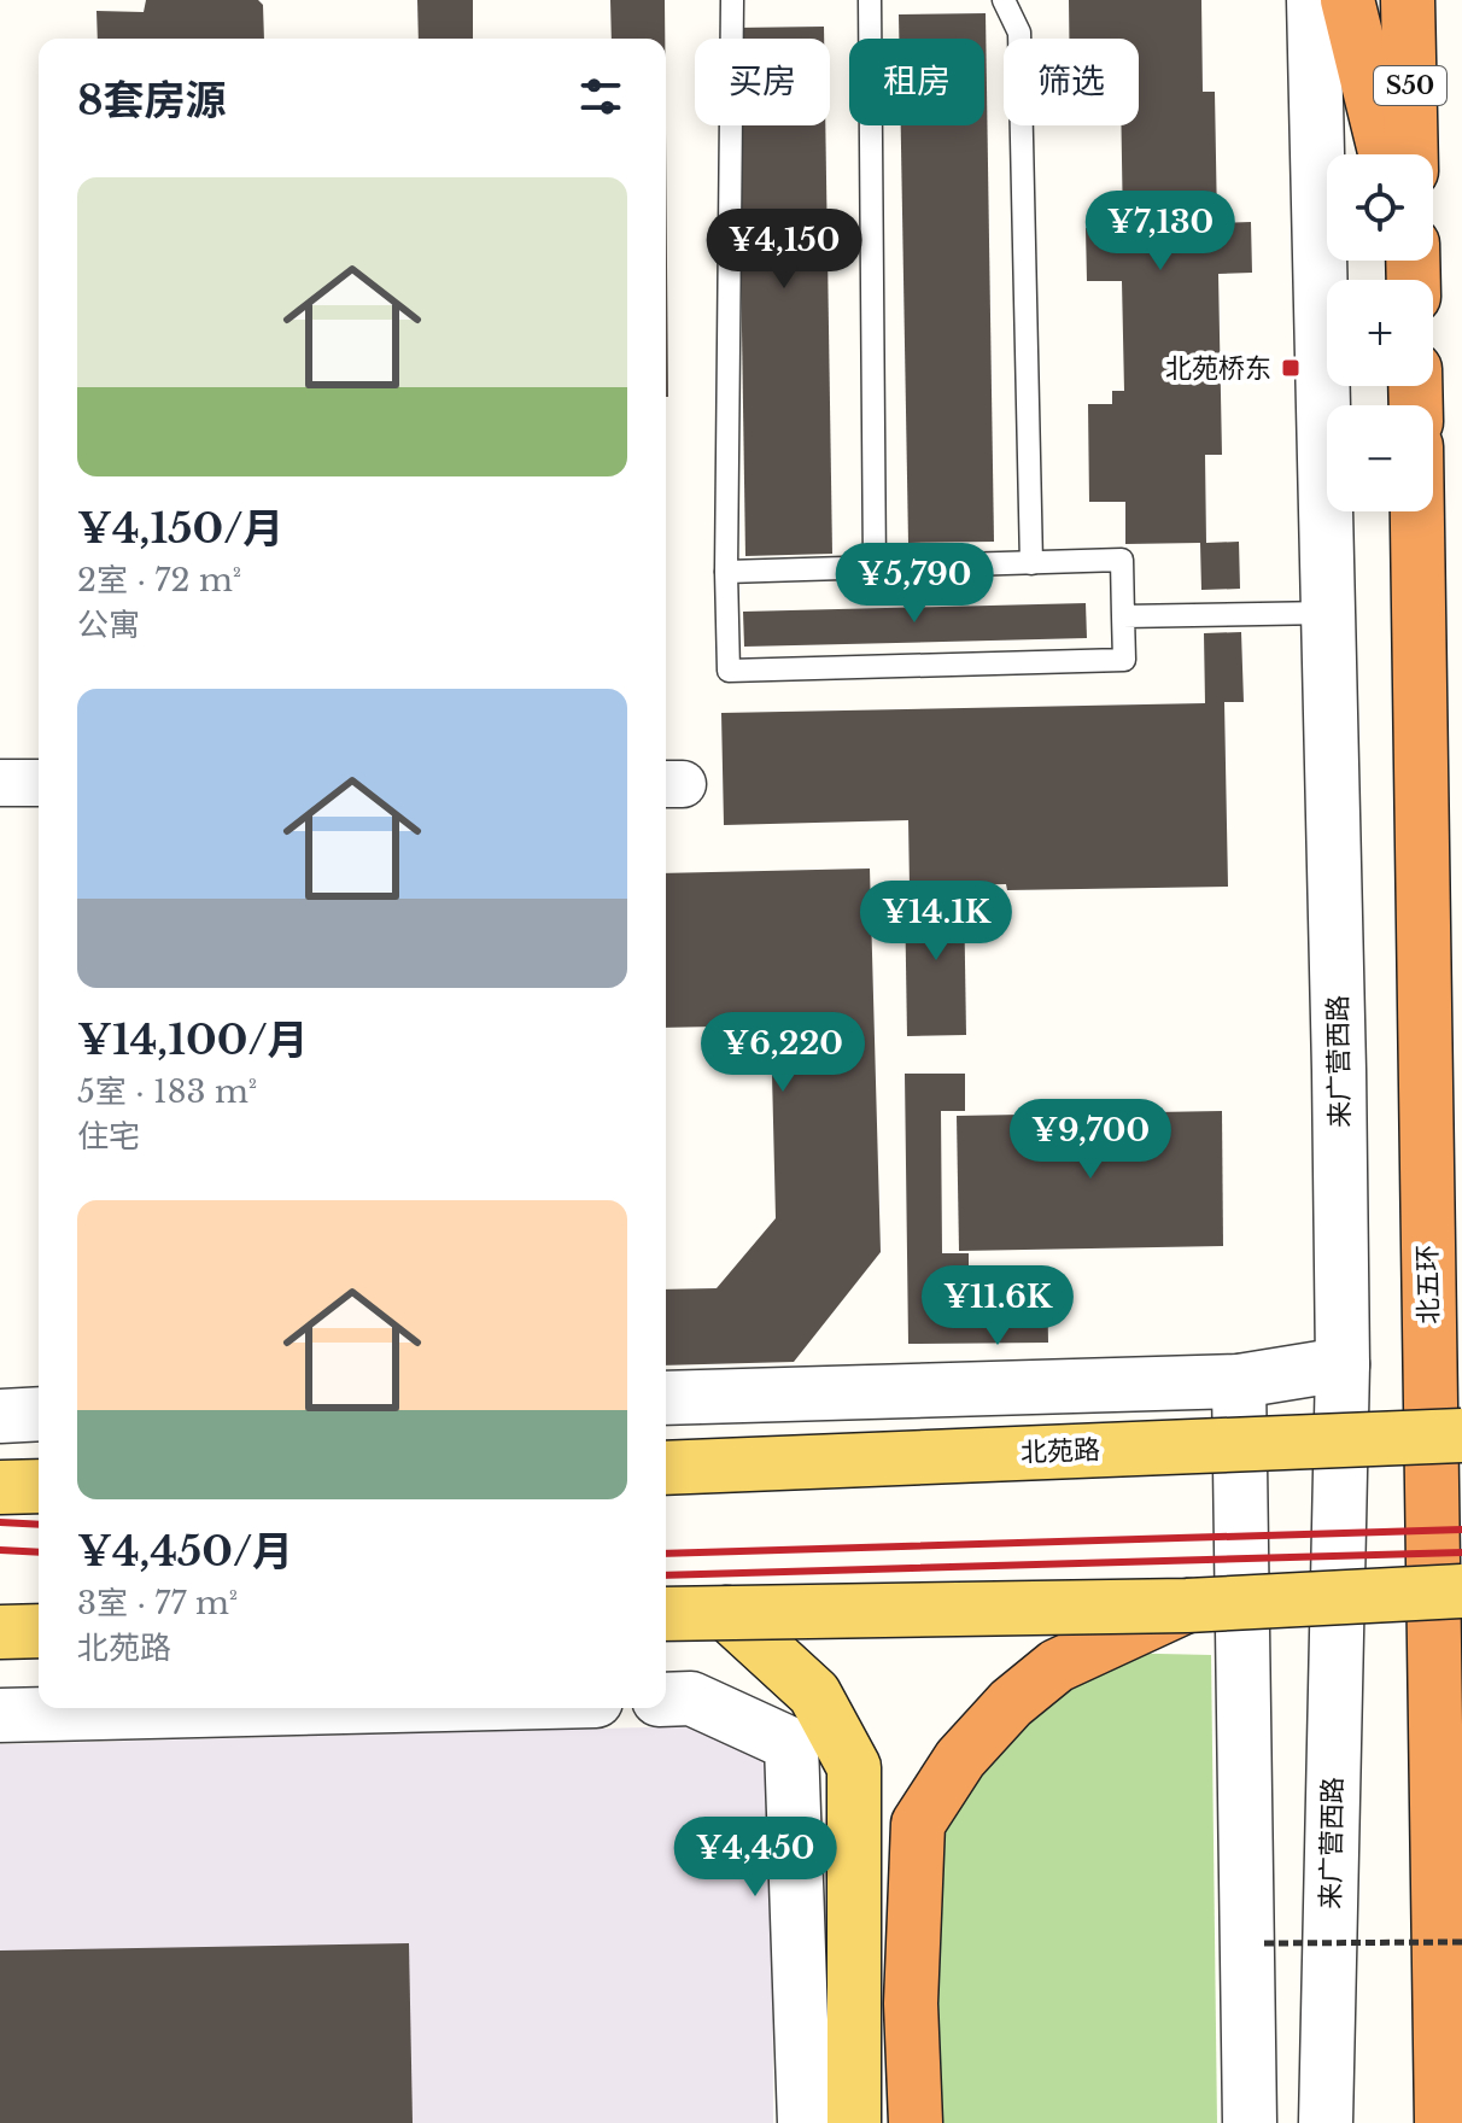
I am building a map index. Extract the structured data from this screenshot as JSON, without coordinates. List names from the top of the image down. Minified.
{"streets":{"highway":["S50","北五环"],"main road":["北苑路"],"street":["来广营西路"]},"places":{"transit":["北苑桥东"]},"page":{"chip":["买房","租房","筛选"],"heading":"8套房源","map_buttons":["+","−"],"list":[{"name":"¥4,150/月","note":"2室 · 72 m² · 公寓"},{"name":"¥14,100/月","note":"5室 · 183 m² · 住宅"},{"name":"¥4,450/月","note":"3室 · 77 m² · 北苑路"}],"price":["¥7,130","¥4,150","¥5,790","¥14.1K","¥6,220","¥9,700","¥11.6K","¥4,450"]}}
